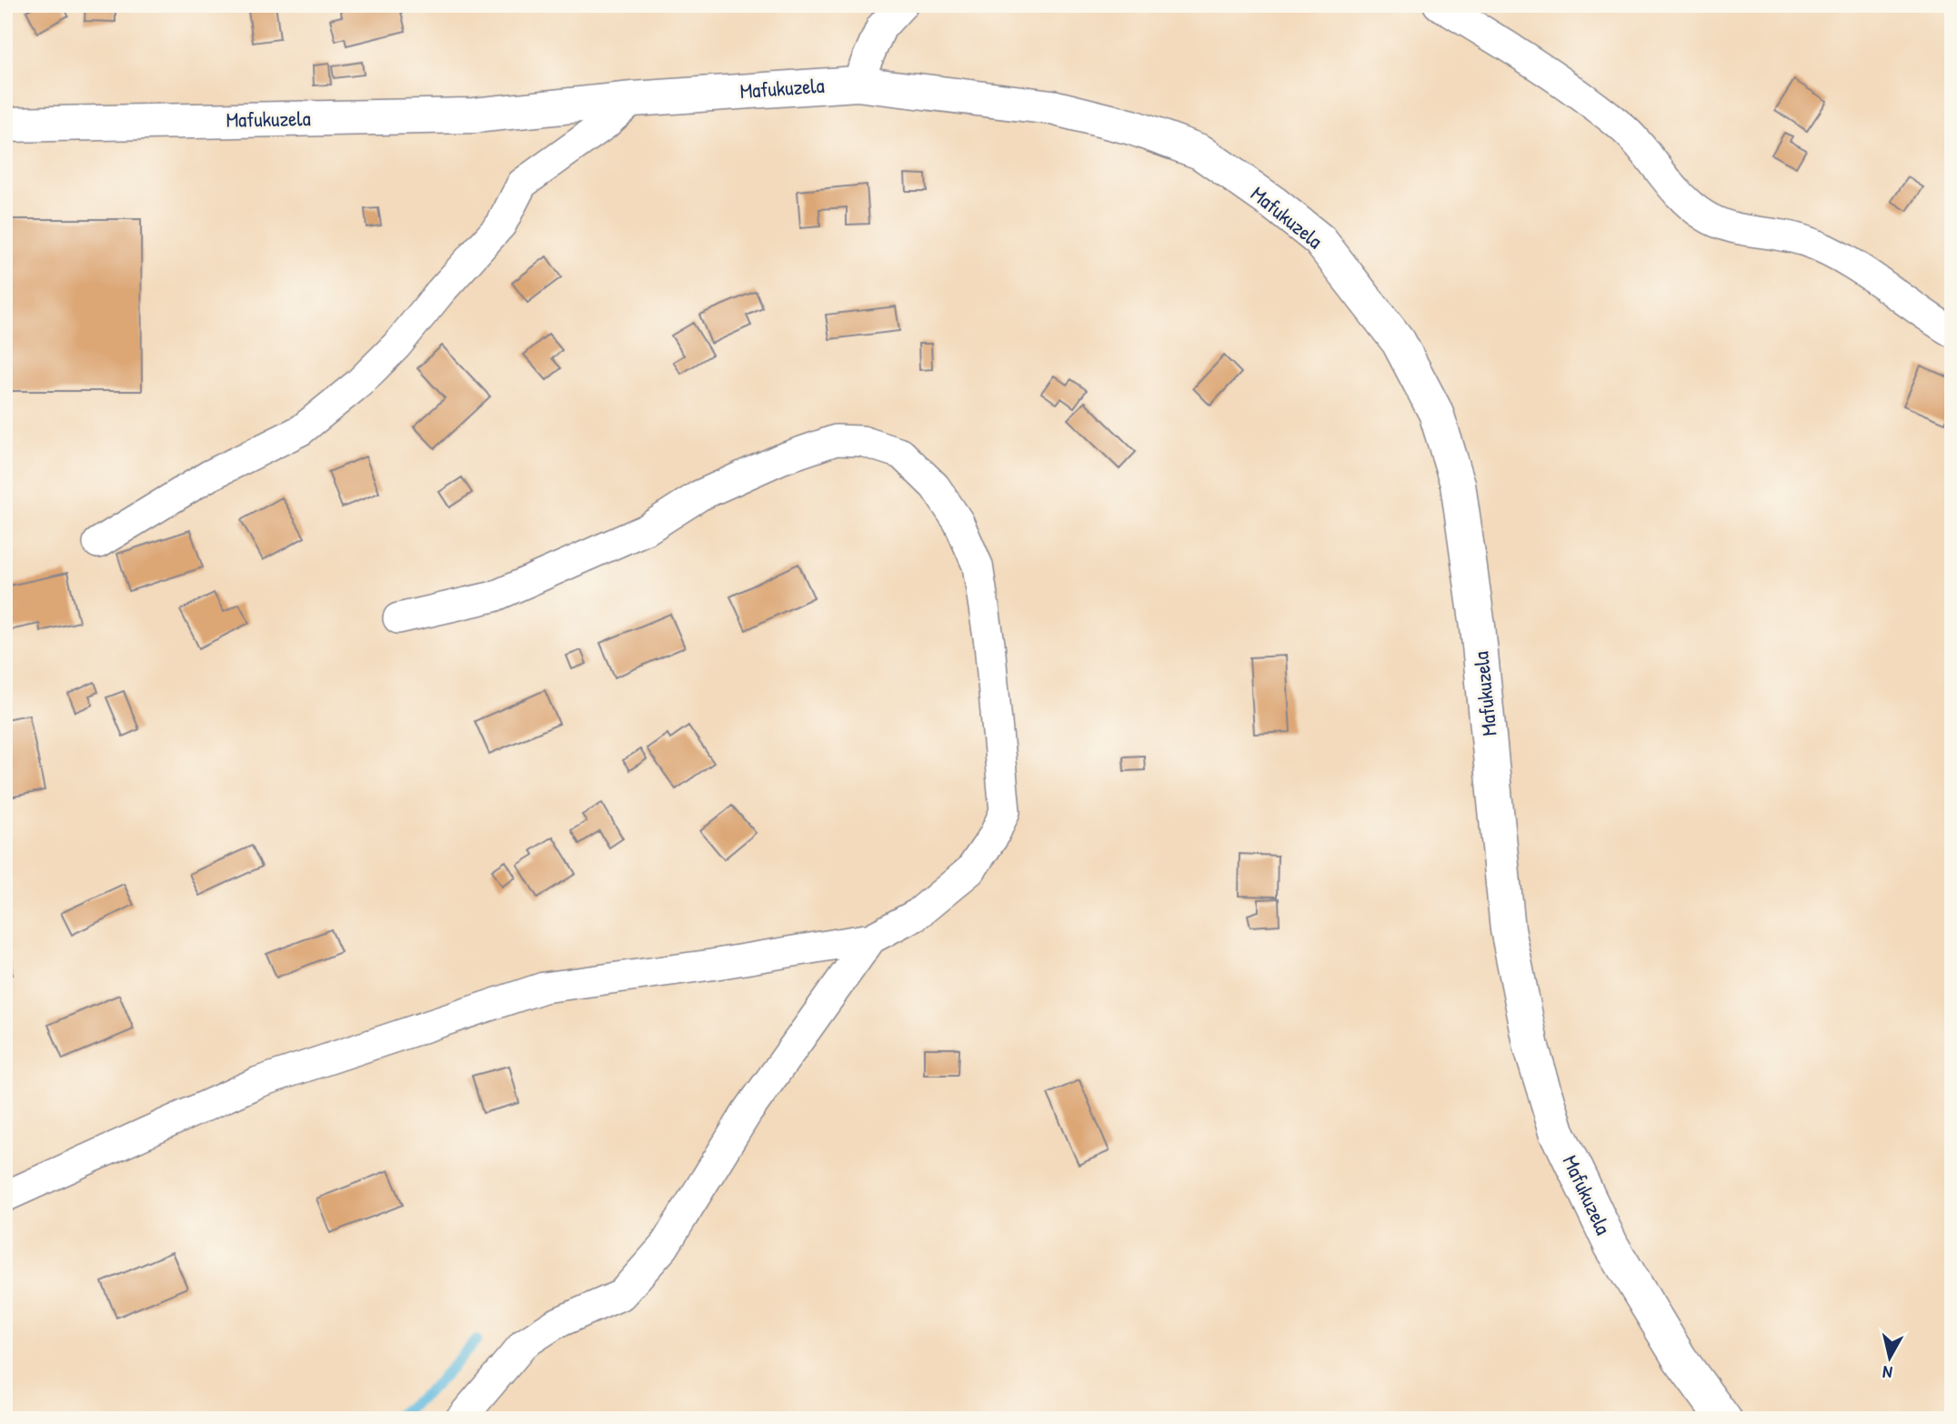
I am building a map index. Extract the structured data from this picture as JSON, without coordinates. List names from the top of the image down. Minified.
{"streets":{"main road":["Mafukuzela"]},"north":"bottom"}
